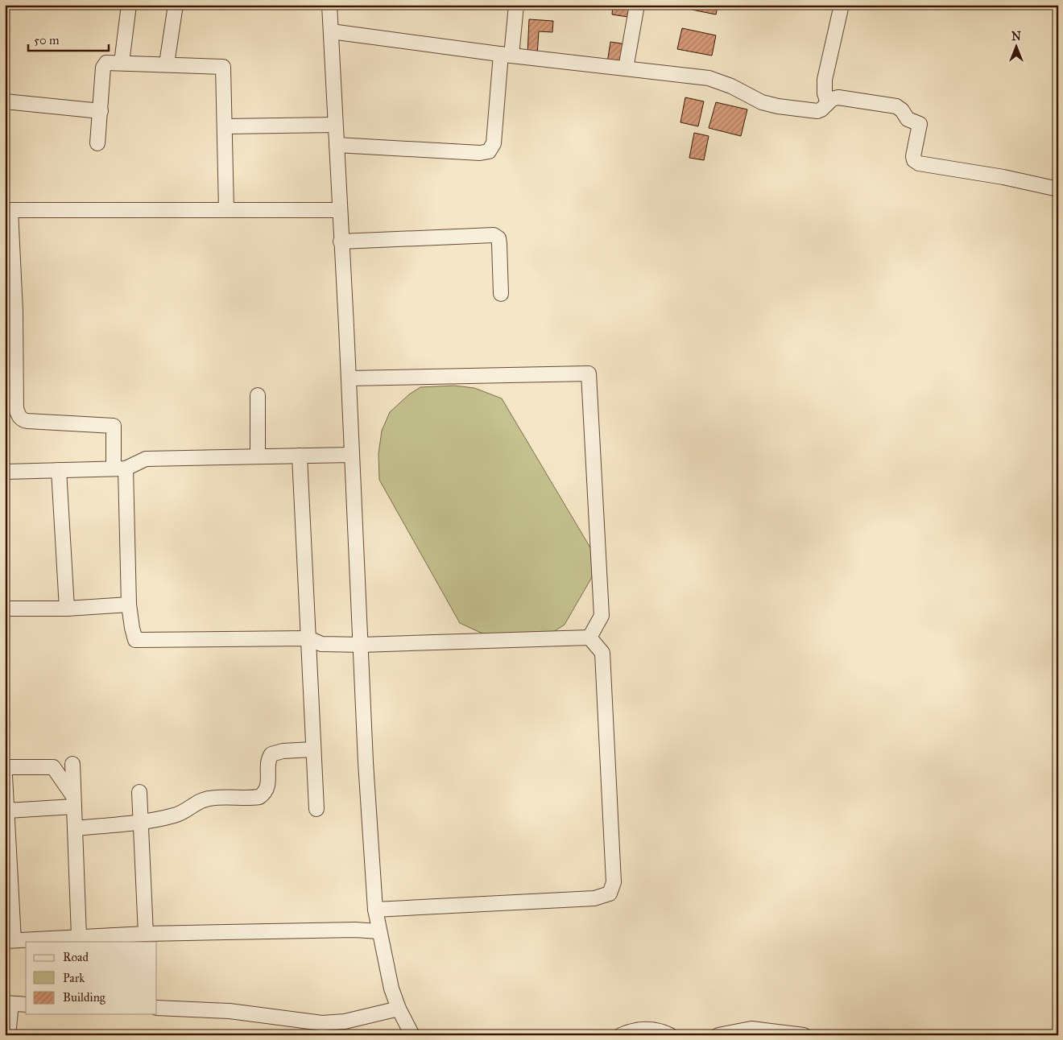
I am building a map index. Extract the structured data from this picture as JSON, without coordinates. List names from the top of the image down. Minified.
{"legend":["Road","Park","Building"],"scale_bar":"50 m","north":"top"}
